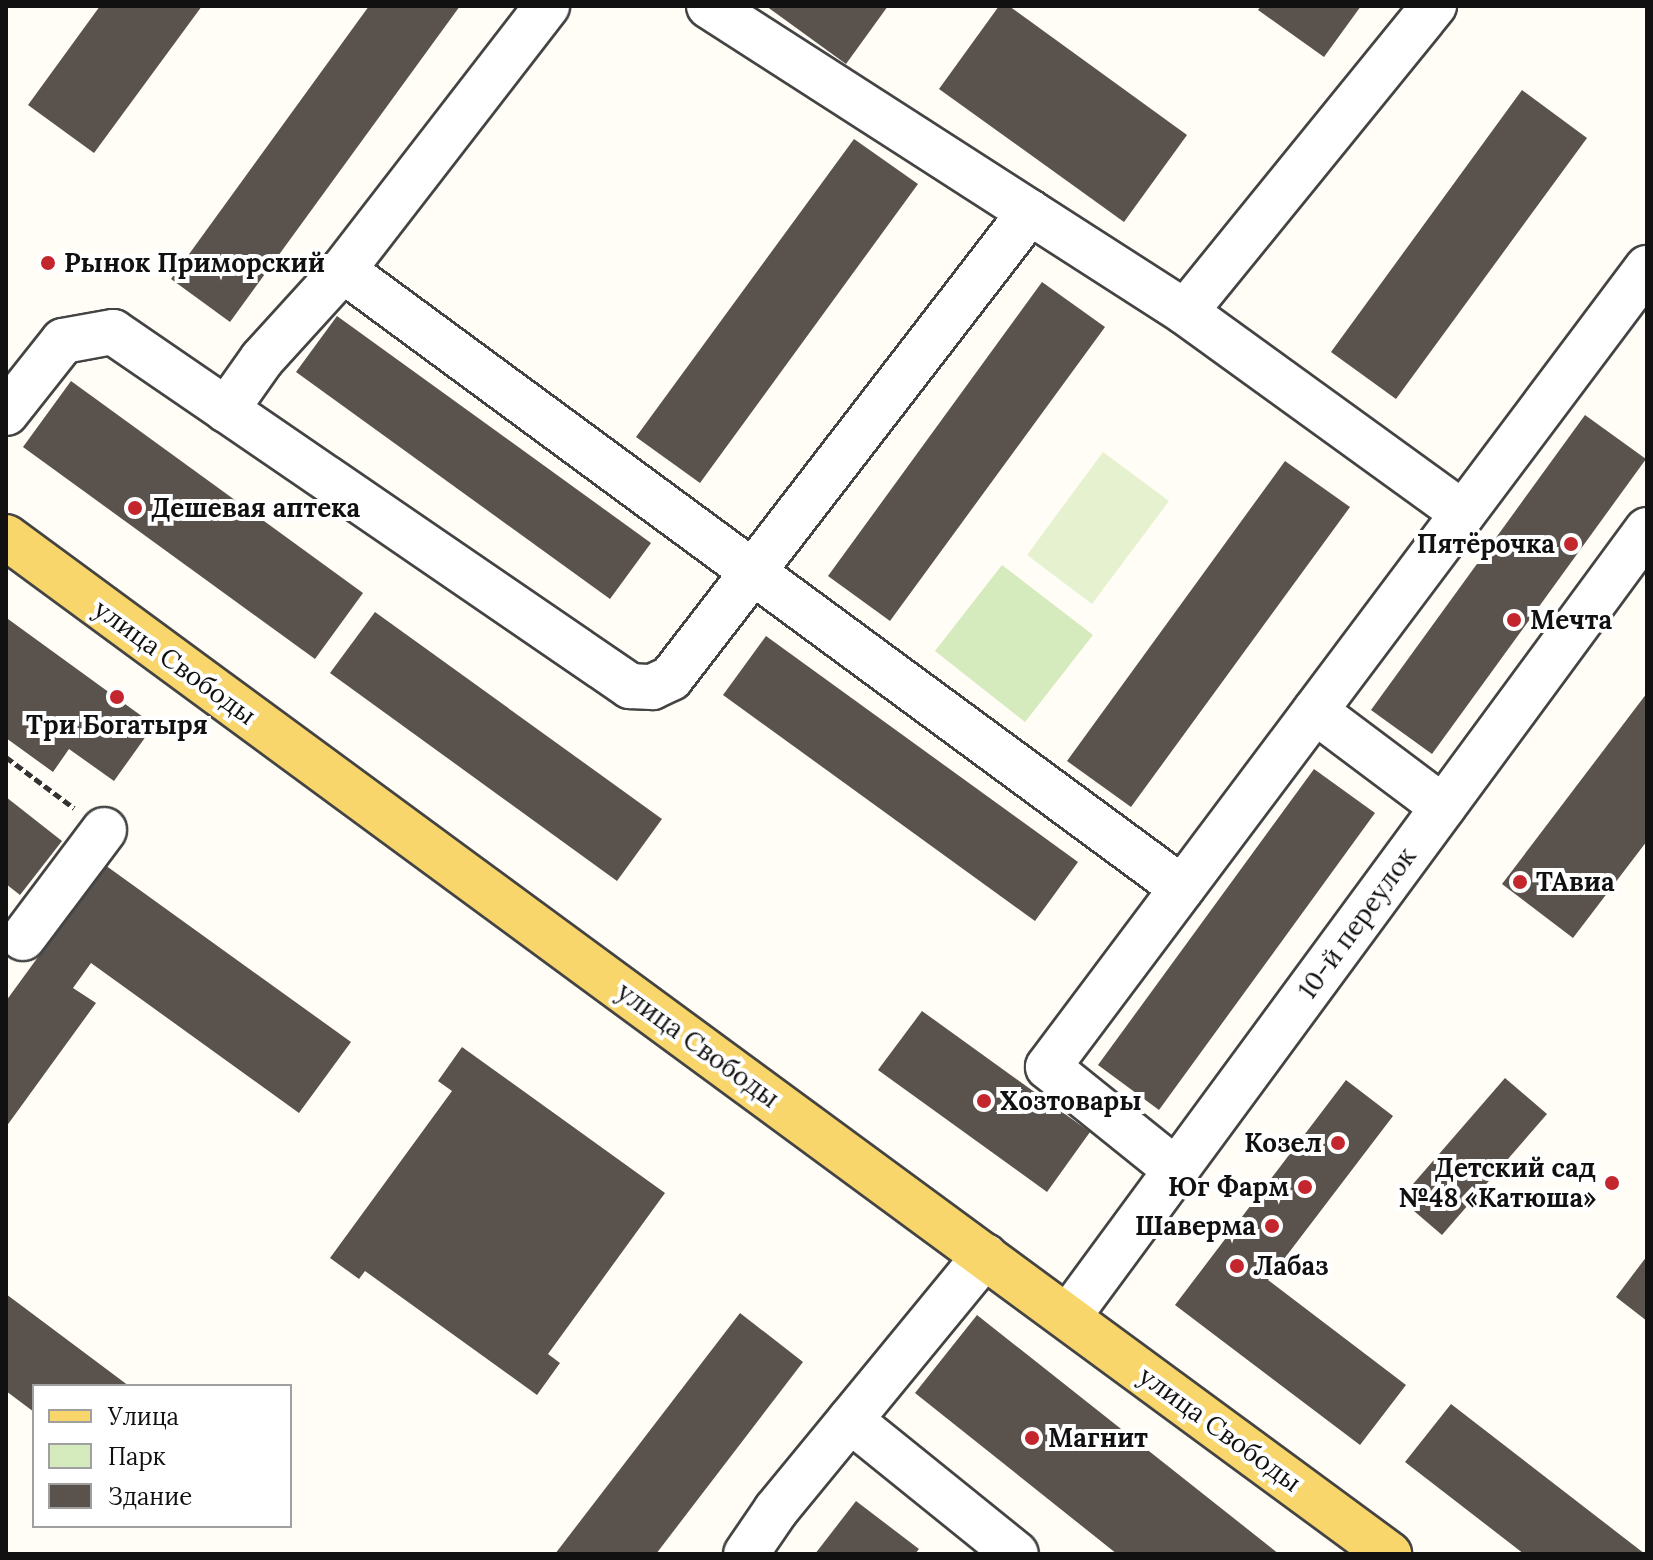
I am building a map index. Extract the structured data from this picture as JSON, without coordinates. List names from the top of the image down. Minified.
{"streets":{"main road":["улица Свободы"],"street":["10-й переулок"]},"crossings":[["улица Свободы","10-й переулок"]],"places":["Рынок Приморский","Дешевая аптека","Пятёрочка","Мечта","Три Богатыря","ТАвиа","Хозтовары","Козел","Детский сад №48 «Катюша»","Юг Фарм","Шаверма","Лабаз","Магнит"],"legend":["Улица","Парк","Здание"]}
